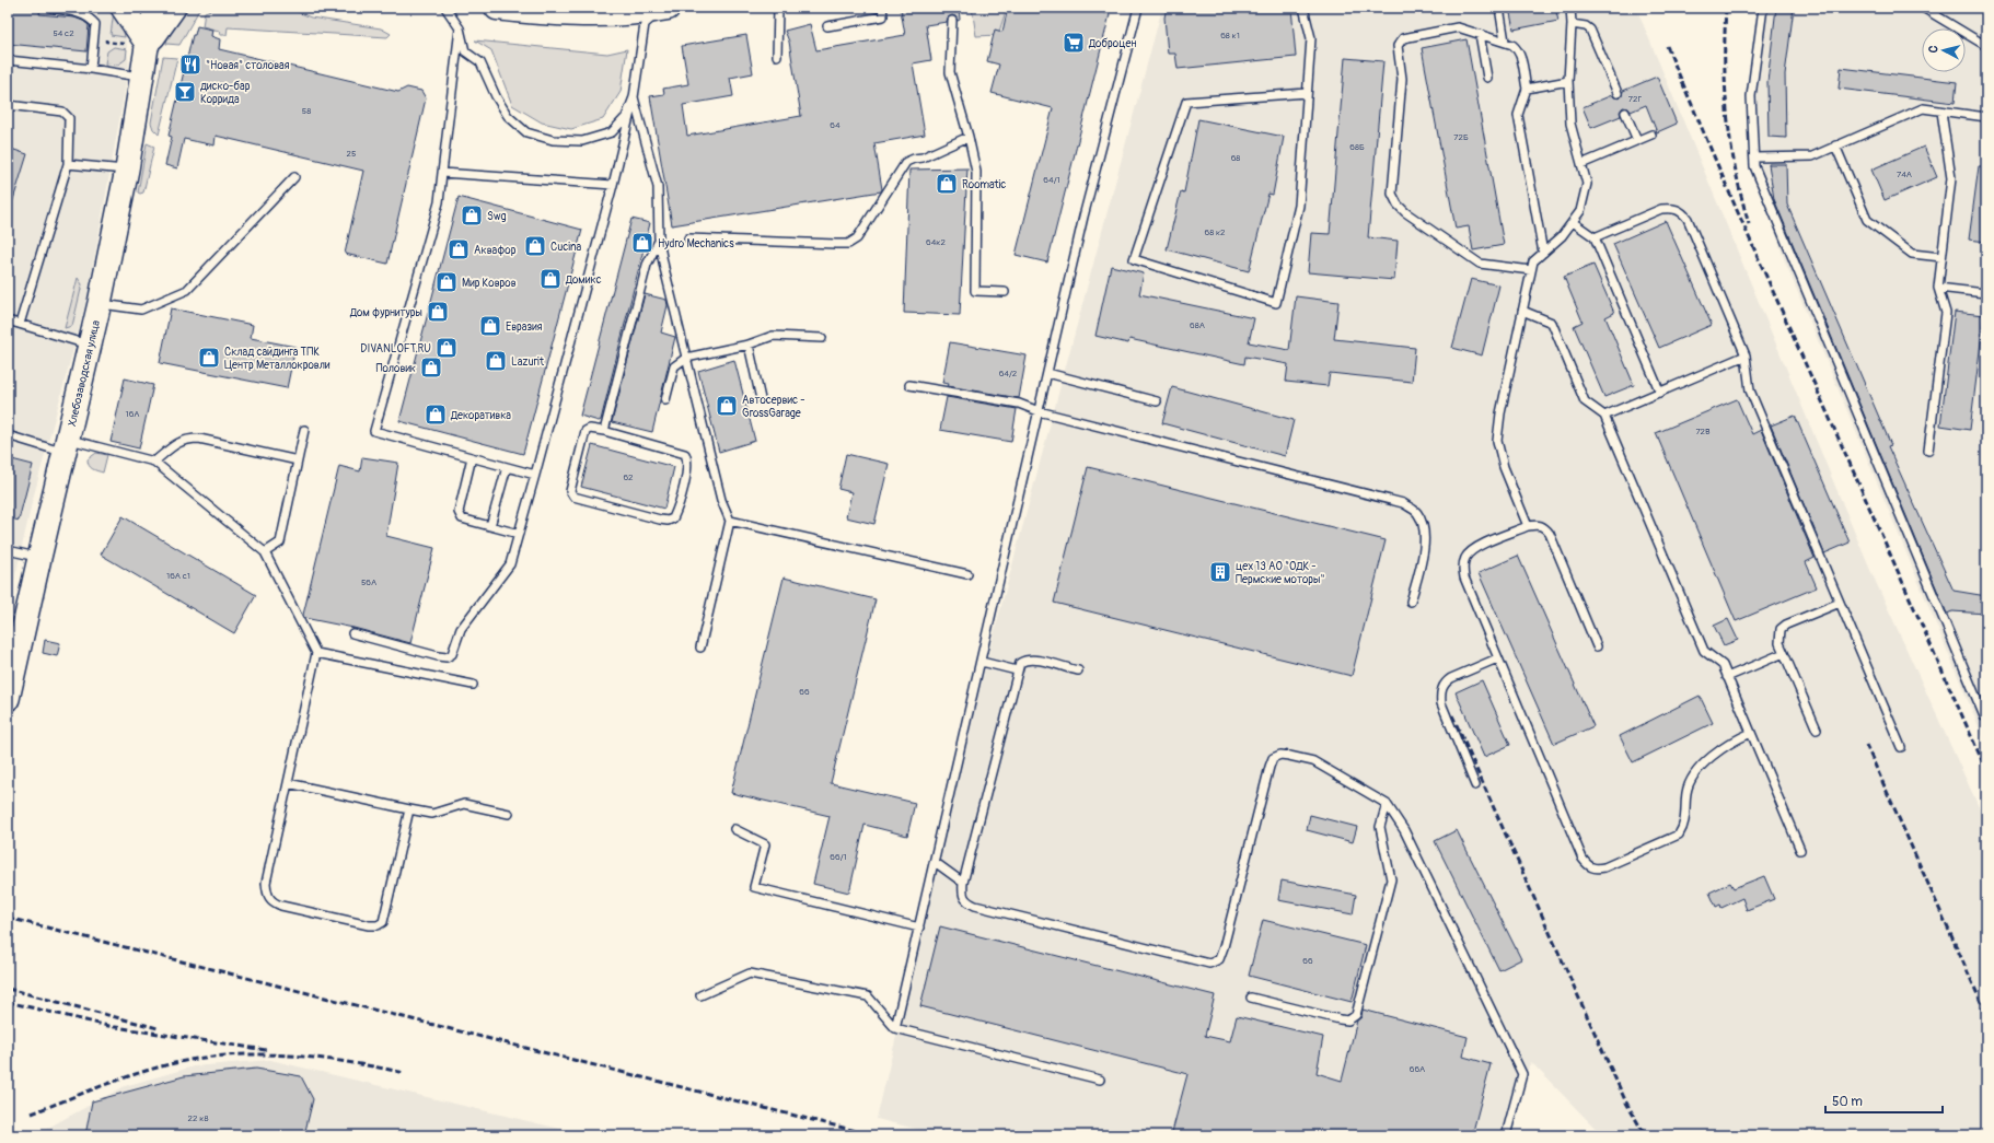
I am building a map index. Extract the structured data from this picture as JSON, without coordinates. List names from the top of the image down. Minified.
{"streets":{"main road":["Хлебозаводская улица"]},"places":{"supermarket":["Доброцен"],"restaurant":["\"Новая\" столовая"],"bar":["диско-бар Коррида"],"shop":["Roomatic","Swg","Hydro Mechanics","Cucina","Аквафор","Домикс","Мир Ковров","Дом фурнитуры","Евразия","DIVANLOFT.RU","Склад сайдинга ТПК Центр Металлокровли","Lazurit","Половик","Автосервис - GrossGarage","Декоративка"],"building":["цех 13 АО \"ОДК - Пермские моторы\""]},"house_numbers":["54 с2","68 к1","72Г","58","64","72Б","68Б","25","68","74А","64/1","68 к2","64к2","68А","64/2","16А","72В","62","16А с1","56А","66","66/1","66","66А","22 к8"],"scale_bar":"50 m","north":"left"}
